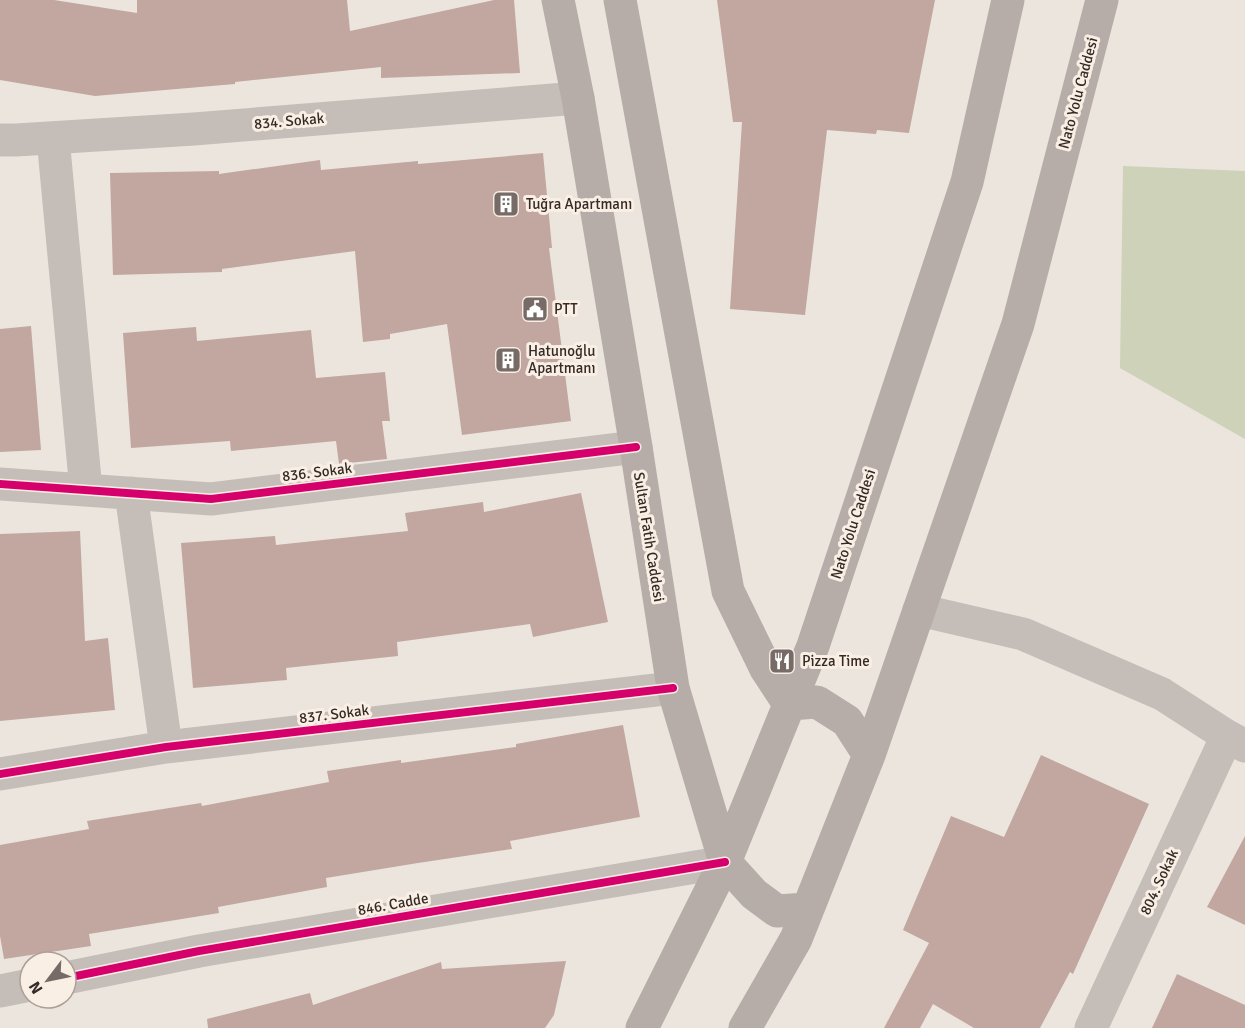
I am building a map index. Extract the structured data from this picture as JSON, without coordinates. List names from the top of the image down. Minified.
{"streets":{"main road":["Nato Yolu Caddesi","Sultan Fatih Caddesi"],"street":["834. Sokak","836. Sokak","837. Sokak","804. Sokak","846. Cadde"]},"crossings":[["Nato Yolu Caddesi","Sultan Fatih Caddesi"],["Nato Yolu Caddesi","846. Cadde"],["834. Sokak","Sultan Fatih Caddesi"],["836. Sokak","Sultan Fatih Caddesi"],["Sultan Fatih Caddesi","837. Sokak"],["Sultan Fatih Caddesi","846. Cadde"]],"places":{"building":["Tuğra Apartmanı","Hatunoğlu Apartmanı"],"public building":["PTT"],"restaurant":["Pizza Time"]},"north":"bottom left"}
